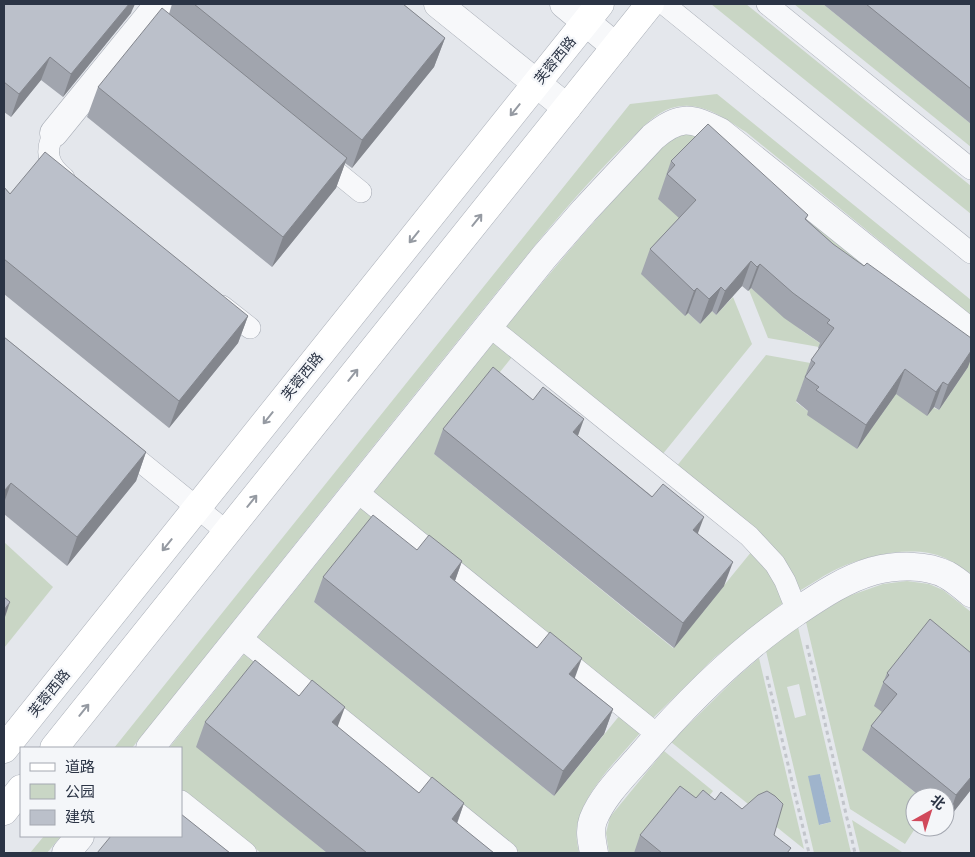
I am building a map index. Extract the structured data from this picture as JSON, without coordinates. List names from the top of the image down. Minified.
{"streets":{"main road":["芙蓉西路"]},"legend":["道路","公园","建筑"],"north":"top right"}
